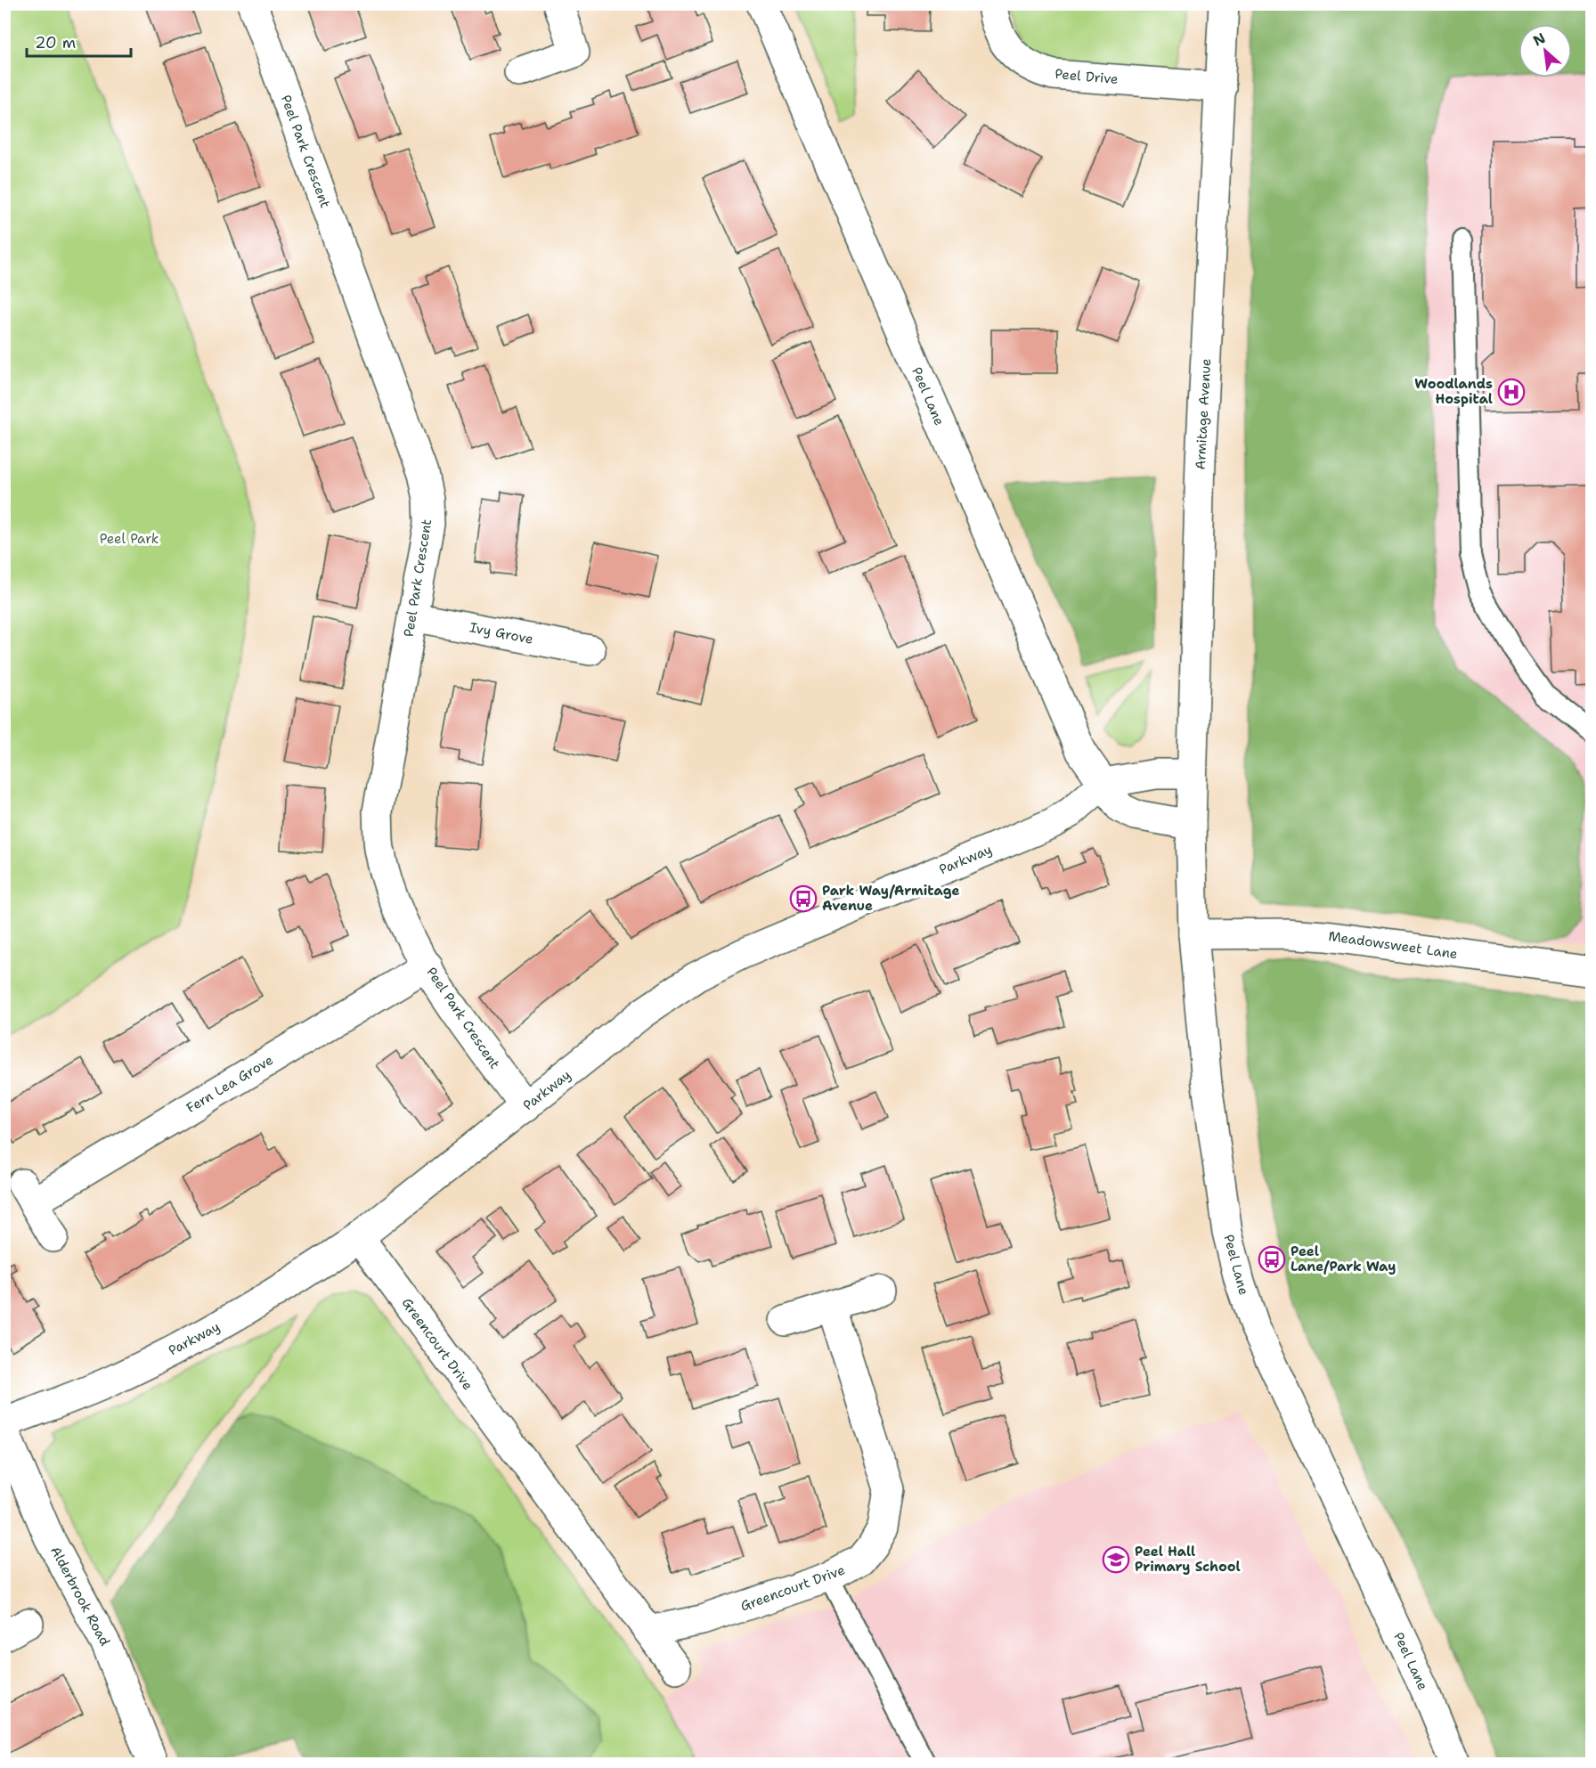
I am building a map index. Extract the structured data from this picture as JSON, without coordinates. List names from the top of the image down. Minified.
{"streets":{"street":["Peel Drive","Peel Park Crescent","Peel Lane","Armitage Avenue","Ivy Grove","Parkway","Meadowsweet Lane","Fern Lea Grove","Greencourt Drive","Alderbrook Road"]},"crossings":[["Peel Drive","Armitage Avenue"],["Peel Park Crescent","Ivy Grove"],["Peel Park Crescent","Parkway"],["Peel Park Crescent","Fern Lea Grove"],["Peel Lane","Armitage Avenue"],["Peel Lane","Parkway"],["Peel Lane","Meadowsweet Lane"],["Parkway","Greencourt Drive"]],"parks":["Peel Park"],"places":{"hospital":["Woodlands Hospital"],"bus stop":["Park Way/Armitage Avenue","Peel Lane/Park Way"],"school or university":["Peel Hall Primary School"]},"scale_bar":"20 m","north":"top left"}
